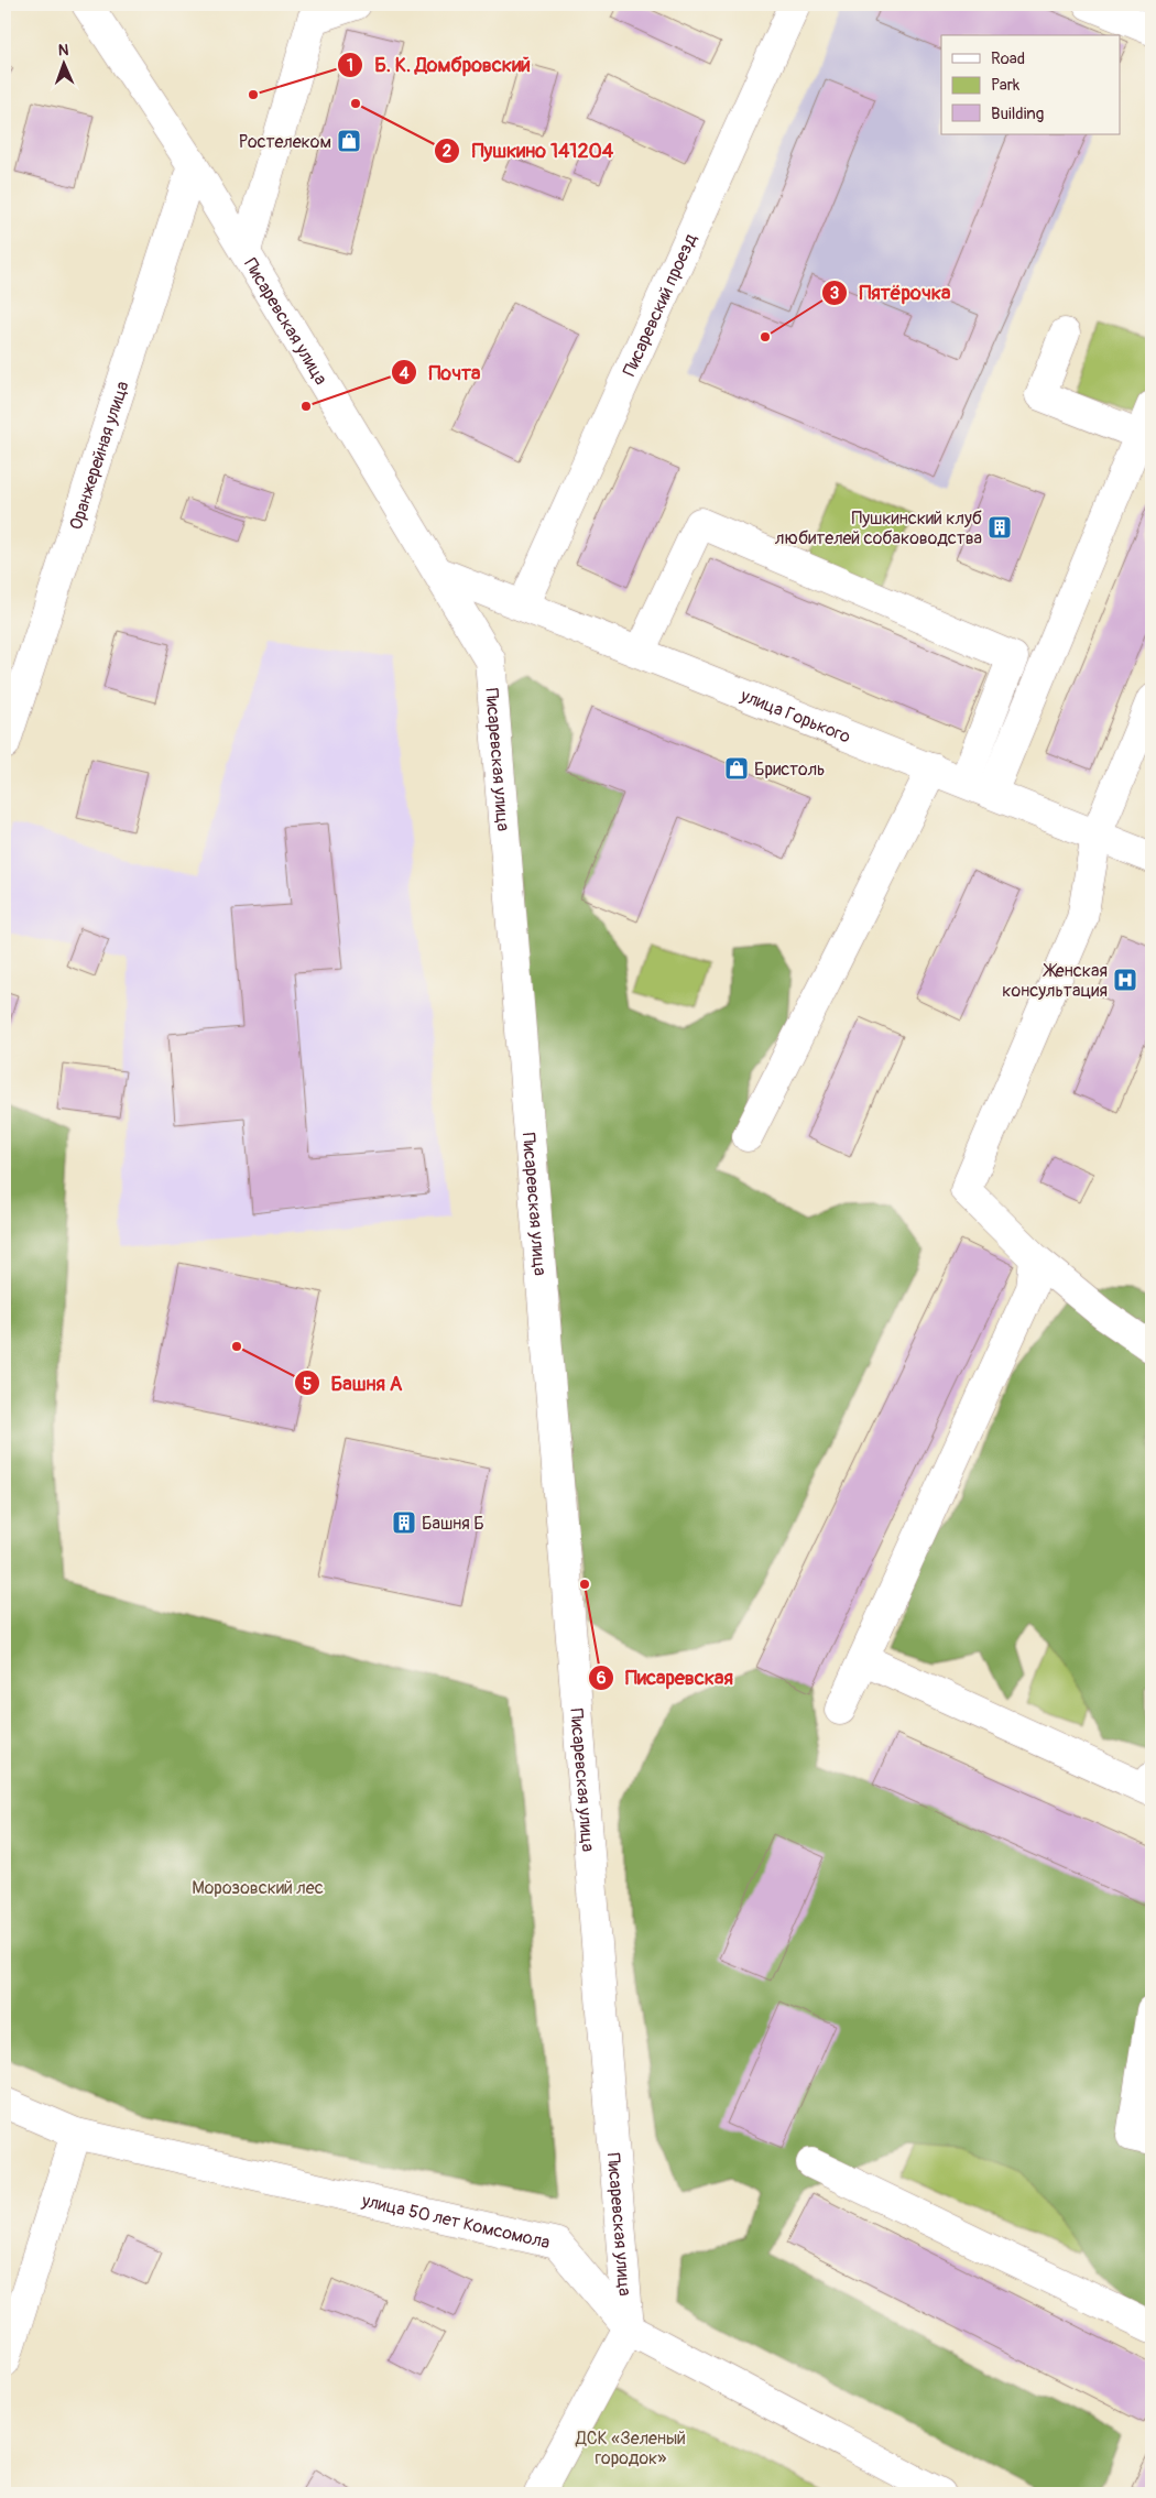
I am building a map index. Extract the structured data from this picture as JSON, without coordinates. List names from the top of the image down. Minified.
{"streets":{"street":["Писаревский проезд","Писаревская улица","Оранжерейная улица","улица Горького","улица 50 лет Комсомола"]},"crossings":[["Писаревский проезд","улица Горького"],["Писаревская улица","Оранжерейная улица"],["Писаревская улица","улица Горького"],["Писаревская улица","улица 50 лет Комсомола"]],"parks":["Морозовский лес","ДСК «Зеленый городок»"],"places":{"other":["Б. К. Домбровский","Пушкино 141204","Пятёрочка","Почта","Башня А","Писаревская"],"shop":["Ростелеком","Бристоль"],"building":["Пушкинский клуб любителей собаководства","Башня Б"],"hospital":["Женская консультация"]},"legend":["Road","Park","Building"],"north":"top"}
